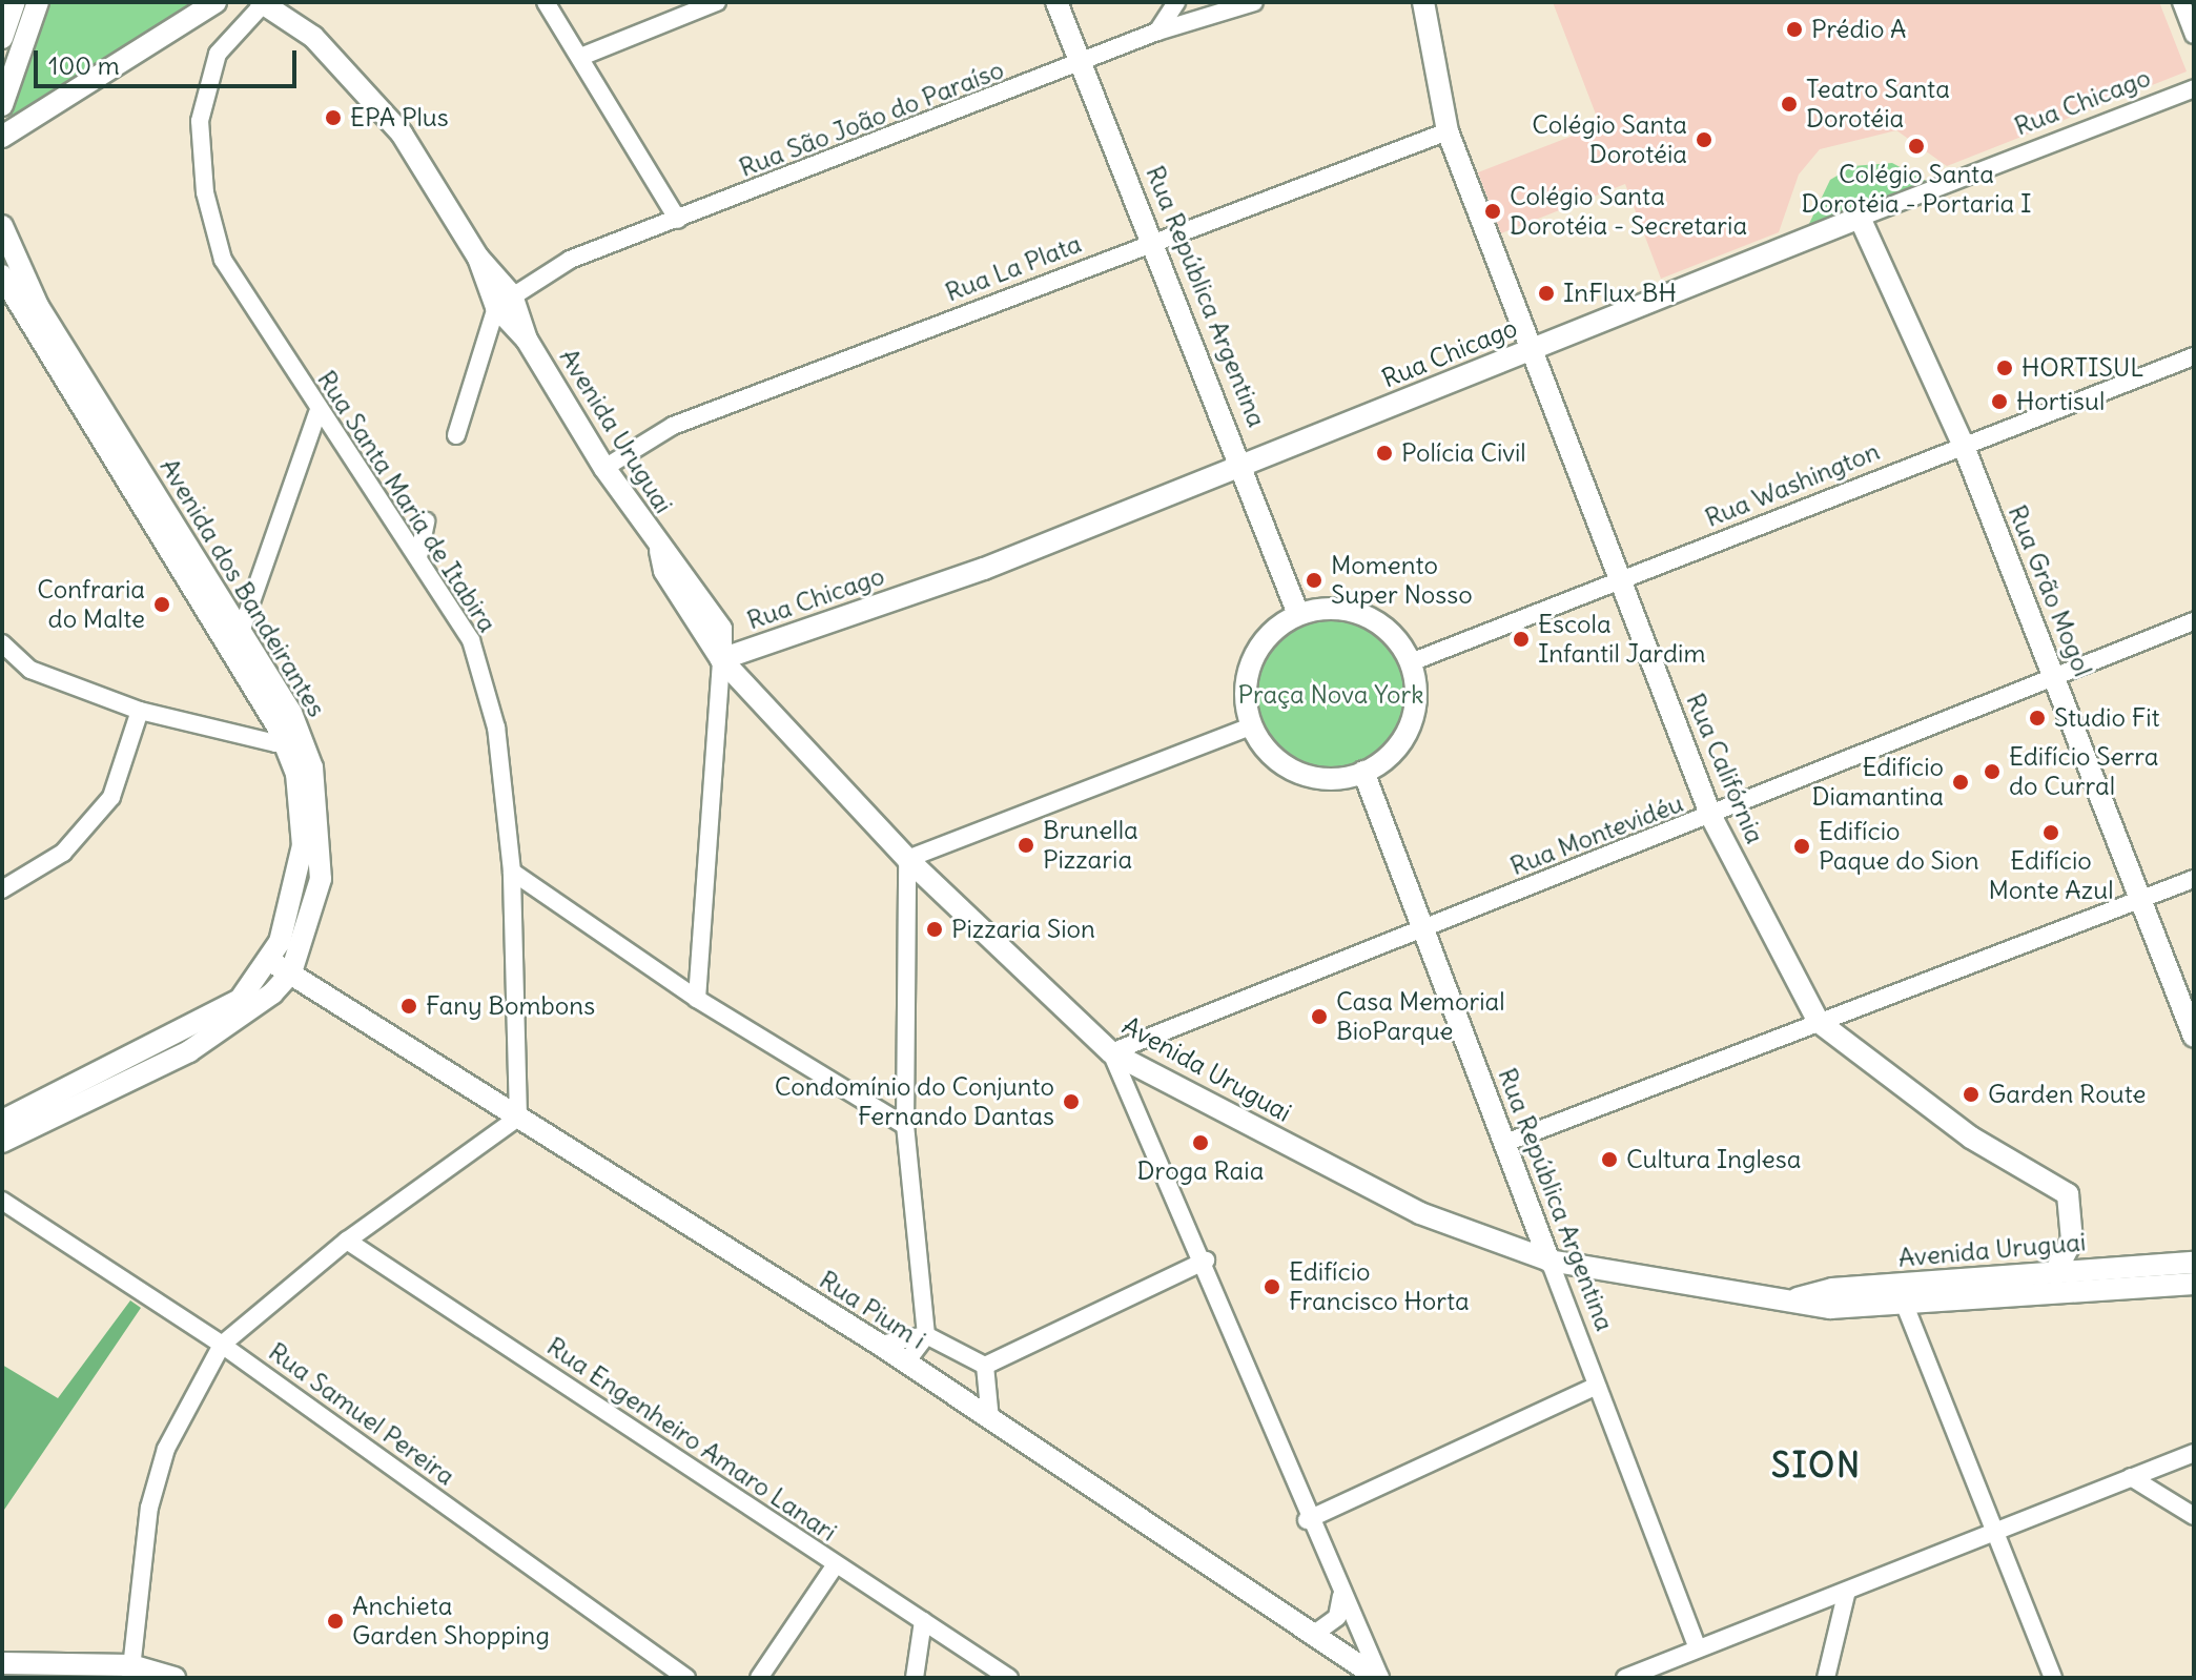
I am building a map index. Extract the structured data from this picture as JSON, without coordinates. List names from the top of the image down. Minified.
{"streets":{"street":["Rua Chicago","Rua São João do Paraíso","Rua La Plata","Rua República Argentina","Avenida Uruguai","Rua Washington","Rua Santa Maria de Itabira","Avenida dos Bandeirantes","Rua Grão Mogol","Rua Califórnia","Rua Montevidéu","Rua Pium i","Rua Samuel Pereira","Rua Engenheiro Amaro Lanari"]},"crossings":[["Rua Chicago","Rua República Argentina"],["Rua Chicago","Avenida Uruguai"],["Rua Chicago","Rua Grão Mogol"],["Rua Chicago","Rua Califórnia"],["Rua São João do Paraíso","Rua República Argentina"],["Rua São João do Paraíso","Avenida Uruguai"],["Rua La Plata","Rua República Argentina"],["Rua La Plata","Avenida Uruguai"],["Rua La Plata","Rua Califórnia"],["Rua República Argentina","Avenida Uruguai"],["Rua República Argentina","Rua Washington"],["Rua República Argentina","Rua Montevidéu"],["Avenida Uruguai","Rua Santa Maria de Itabira"],["Avenida Uruguai","Rua Montevidéu"],["Rua Washington","Rua Grão Mogol"],["Rua Washington","Rua Califórnia"],["Rua Santa Maria de Itabira","Rua Pium i"],["Avenida dos Bandeirantes","Rua Pium i"],["Rua Grão Mogol","Rua Montevidéu"],["Rua Califórnia","Rua Montevidéu"]],"districts":["SION"],"parks":["Praça Nova York"],"places":["Prédio A","Teatro Santa Dorotéia","EPA Plus","Colégio Santa Dorotéia","Colégio Santa Dorotéia - Portaria I","Colégio Santa Dorotéia - Secretaria","InFlux BH","HORTISUL","Hortisul","Polícia Civil","Momento Super Nosso","Confraria do Malte","Escola Infantil Jardim","Studio Fit","Edifício Serra do Curral","Edifício Diamantina","Edifício Monte Azul","Brunella Pizzaria","Edifício Paque do Sion","Pizzaria Sion","Fany Bombons","Casa Memorial BioParque","Garden Route","Condomínio do Conjunto Fernando Dantas","Droga Raia","Cultura Inglesa","Edifício Francisco Horta","Anchieta Garden Shopping"],"scale_bar":"100 m"}
